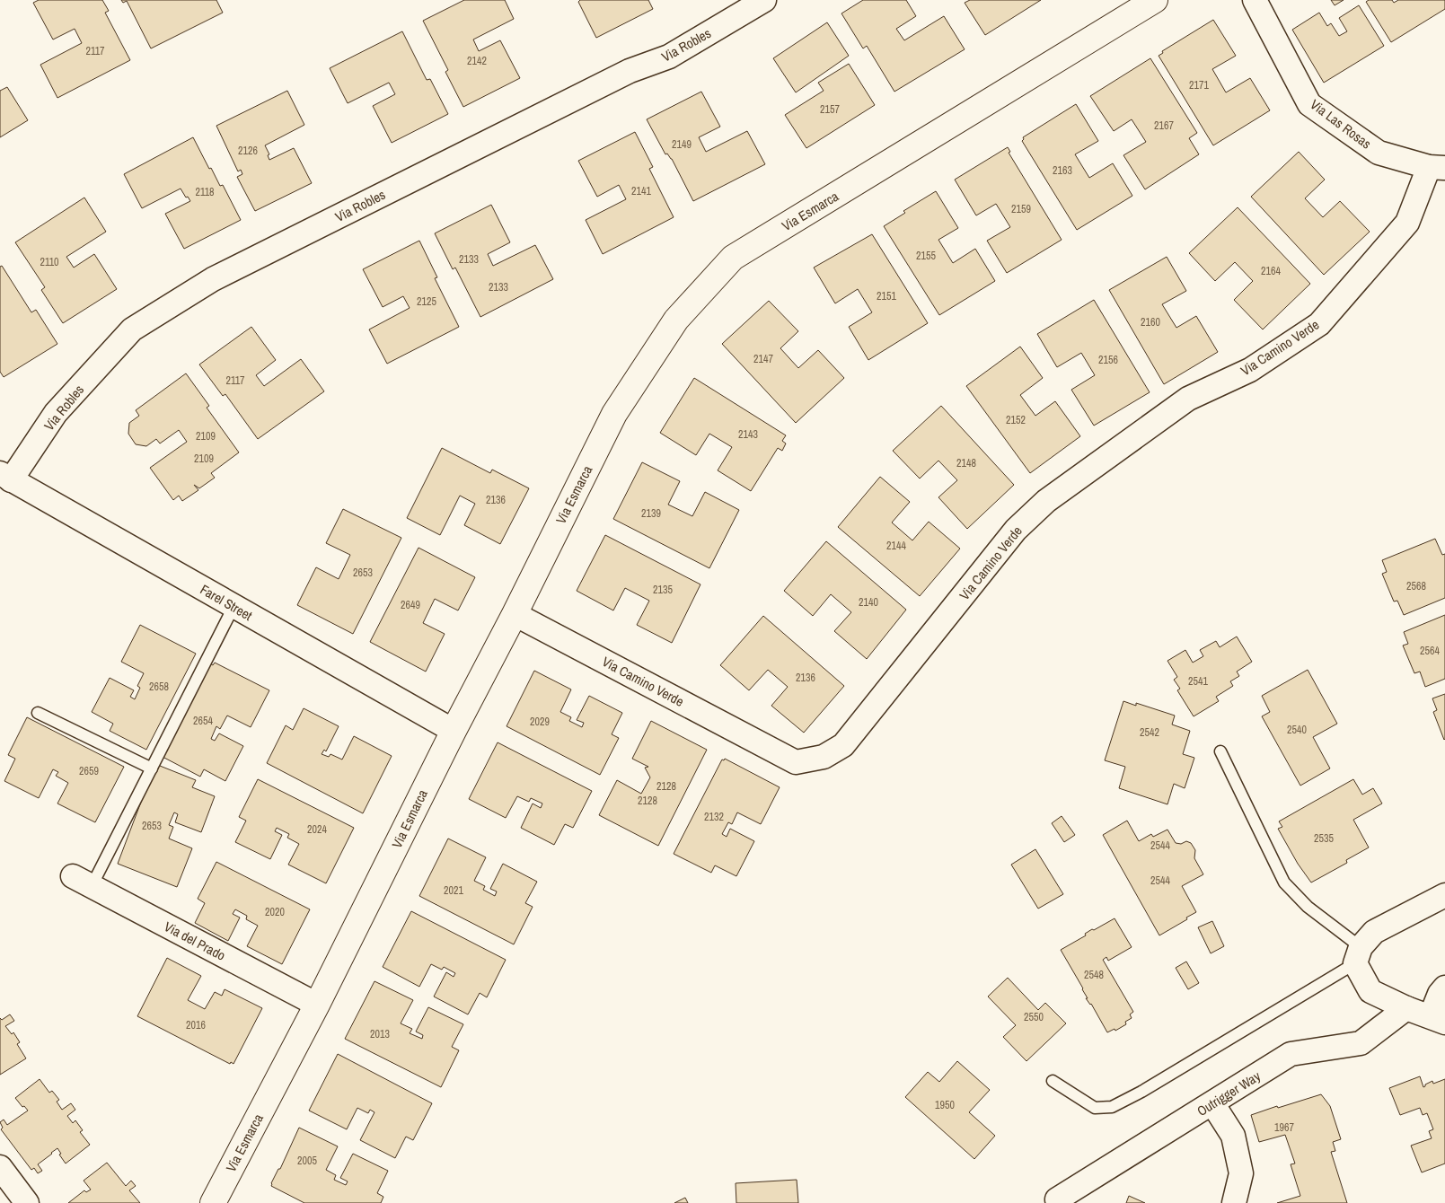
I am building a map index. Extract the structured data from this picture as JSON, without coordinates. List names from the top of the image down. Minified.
{"streets":{"street":["Via Robles","Via Las Rosas","Via Esmarca","Via Camino Verde","Farel Street","Via del Prado","Outrigger Way"]},"crossings":[["Via Robles","Farel Street"],["Via Las Rosas","Via Camino Verde"],["Via Esmarca","Via Camino Verde"],["Via Esmarca","Farel Street"],["Via Esmarca","Via del Prado"]],"house_numbers":["2117","2142","2171","2157","2167","2149","2126","2163","2141","2118","2159","2155","2133","2110","2164","2133","2151","2125","2160","2147","2156","2117","2152","2143","2109","2109","2148","2136","2139","2144","2653","2568","2135","2140","2649","2564","2136","2541","2658","2654","2029","2540","2542","2659","2128","2128","2132","2653","2024","2535","2544","2544","2021","2020","2548","2550","2016","2013","1950","1967","2005"]}
